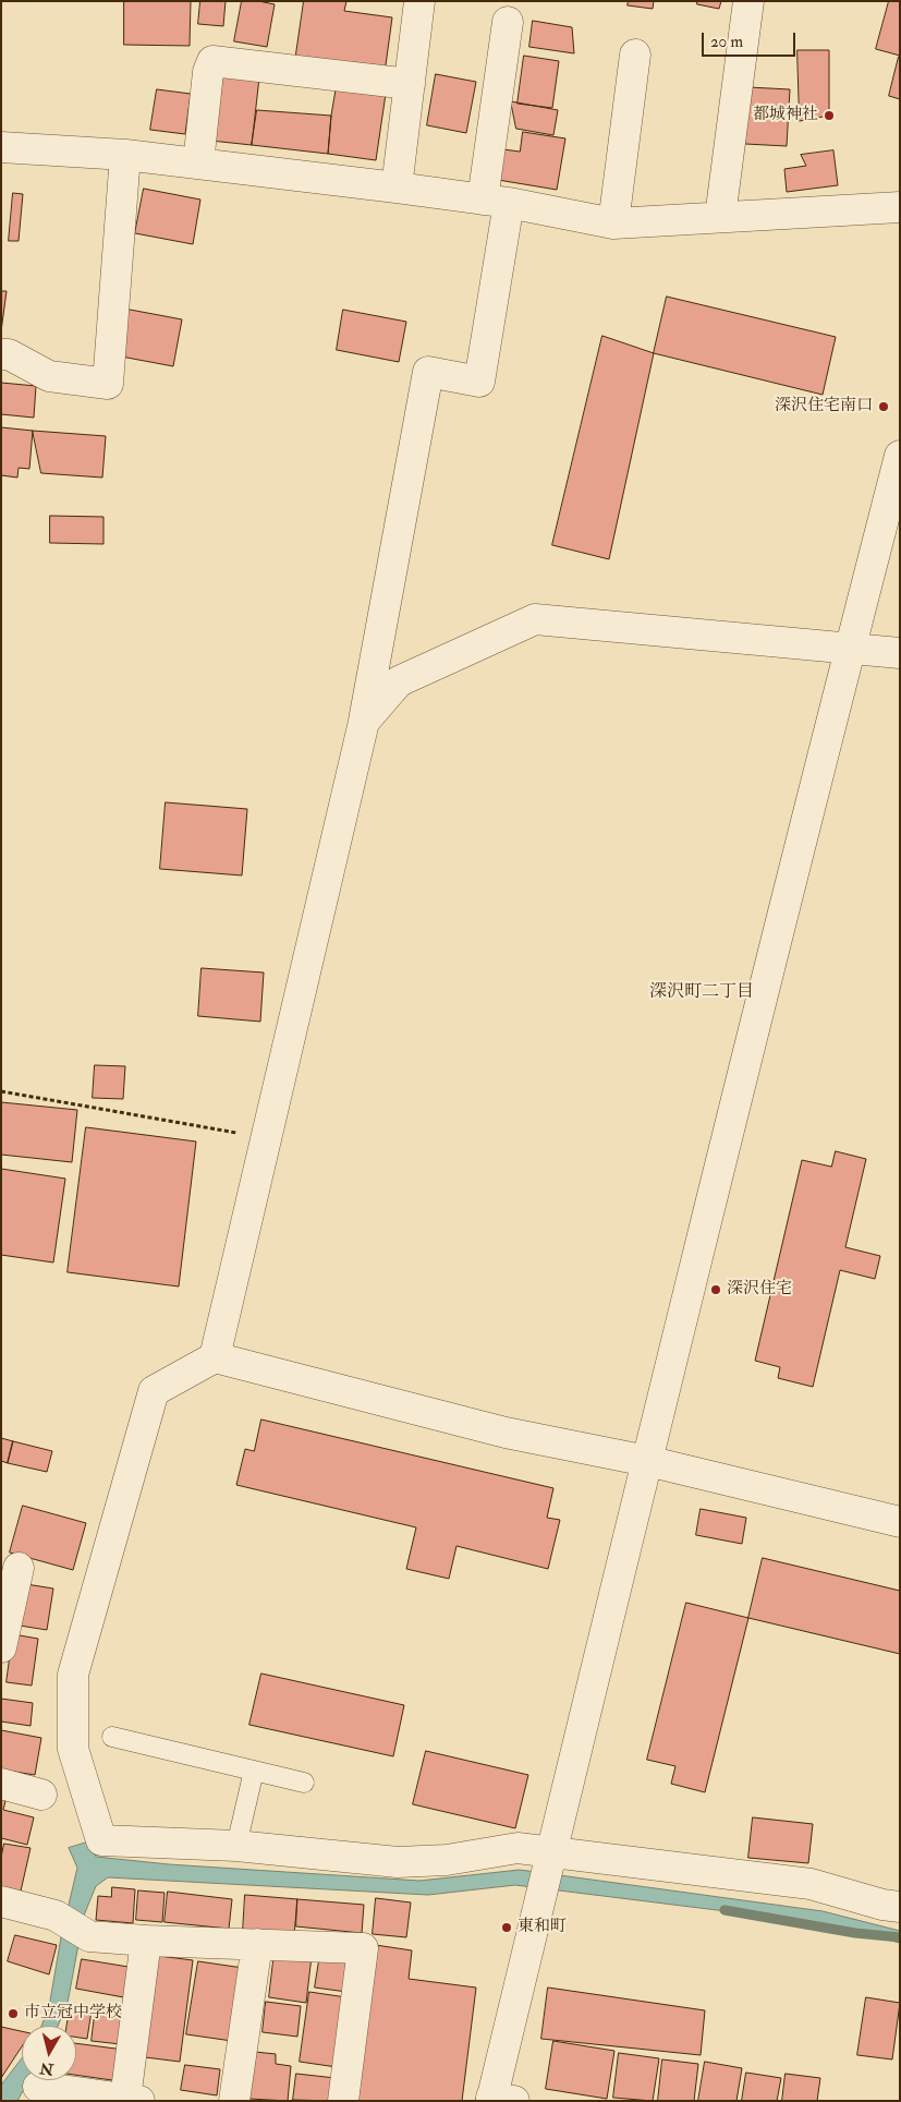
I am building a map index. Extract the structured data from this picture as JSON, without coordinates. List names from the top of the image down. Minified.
{"districts":["深沢町二丁目"],"places":["都城神社","深沢住宅南口","深沢住宅","東和町","市立冠中学校"],"scale_bar":"20 m","north":"bottom"}
